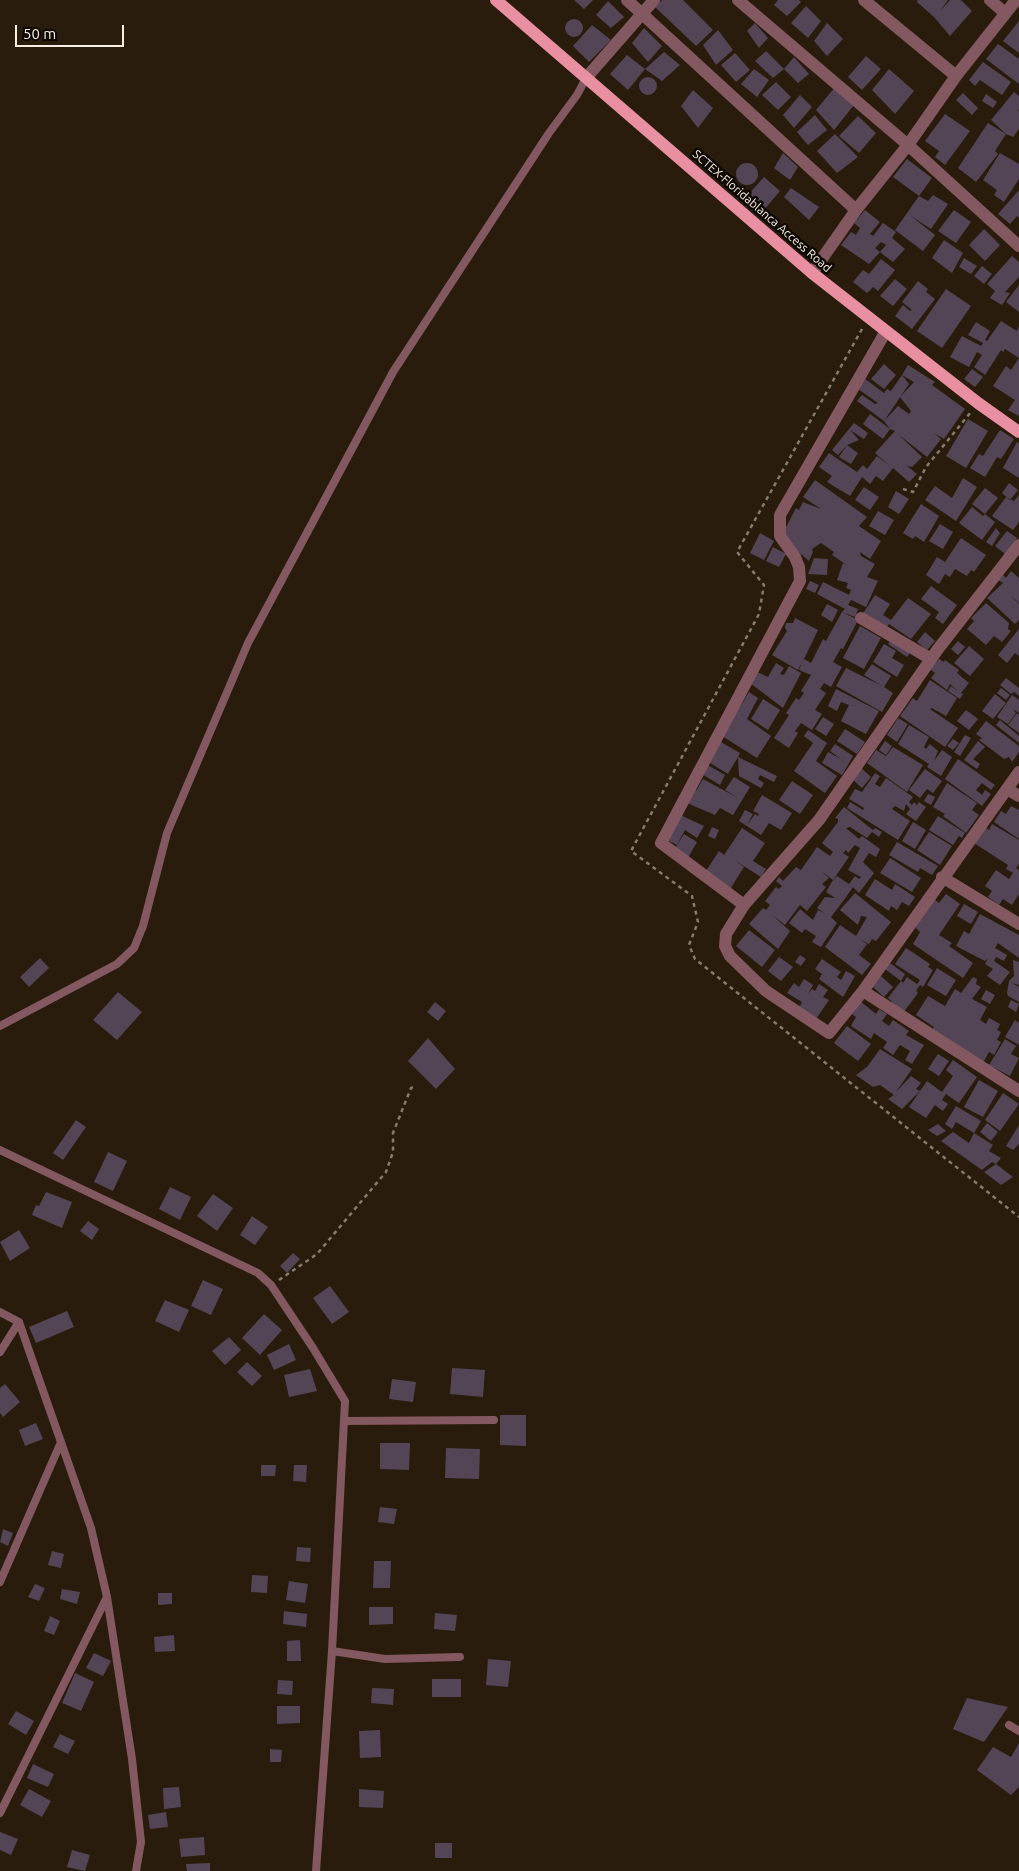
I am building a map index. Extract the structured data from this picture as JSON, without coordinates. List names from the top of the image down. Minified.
{"streets":{"main road":["SCTEX-Floridablanca Access Road"]},"scale_bar":"50 m"}
